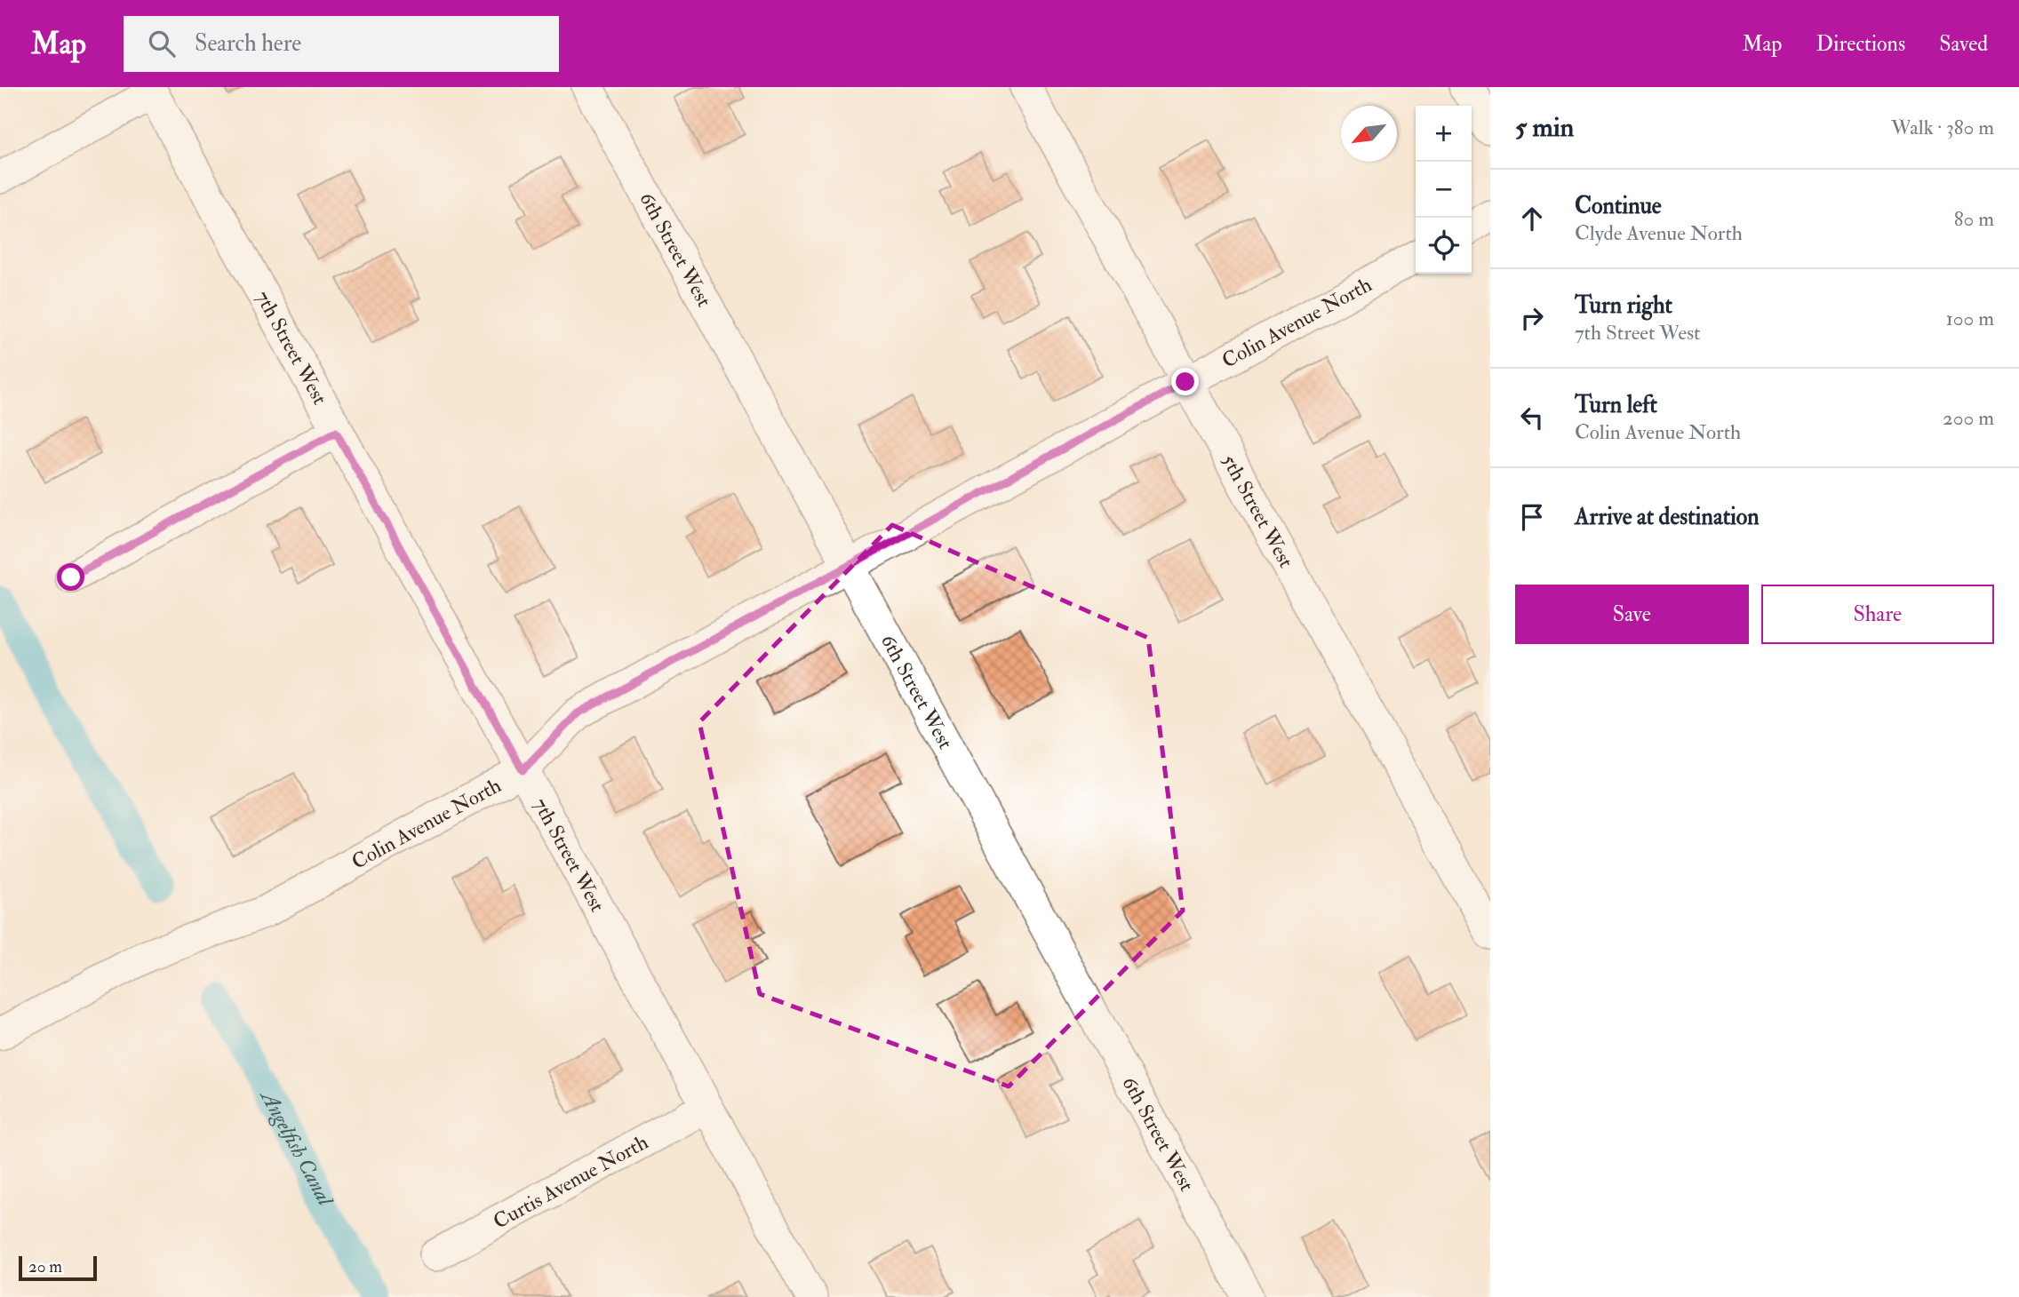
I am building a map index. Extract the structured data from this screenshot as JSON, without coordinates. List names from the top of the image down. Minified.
{"streets":{"street":["6th Street West","Colin Avenue North","7th Street West","5th Street West","Curtis Avenue North"]},"crossings":[["6th Street West","Colin Avenue North"],["Colin Avenue North","7th Street West"],["Colin Avenue North","5th Street West"],["7th Street West","Curtis Avenue North"]],"water":["Angelfish Canal"],"scale_bar":"20 m","north":"bottom left","page":{"header":"Map","search":"Search here","nav":["Map","Directions","Saved"],"heading":["5 min","Walk · 380 m"],"map_buttons":["+","−"],"list":[["Continue","Clyde Avenue North","80 m"],["Turn right","7th Street West","100 m"],["Turn left","Colin Avenue North","200 m"],"Arrive at destination"],"buttons":["Save","Share"],"scale":"20 m"}}
